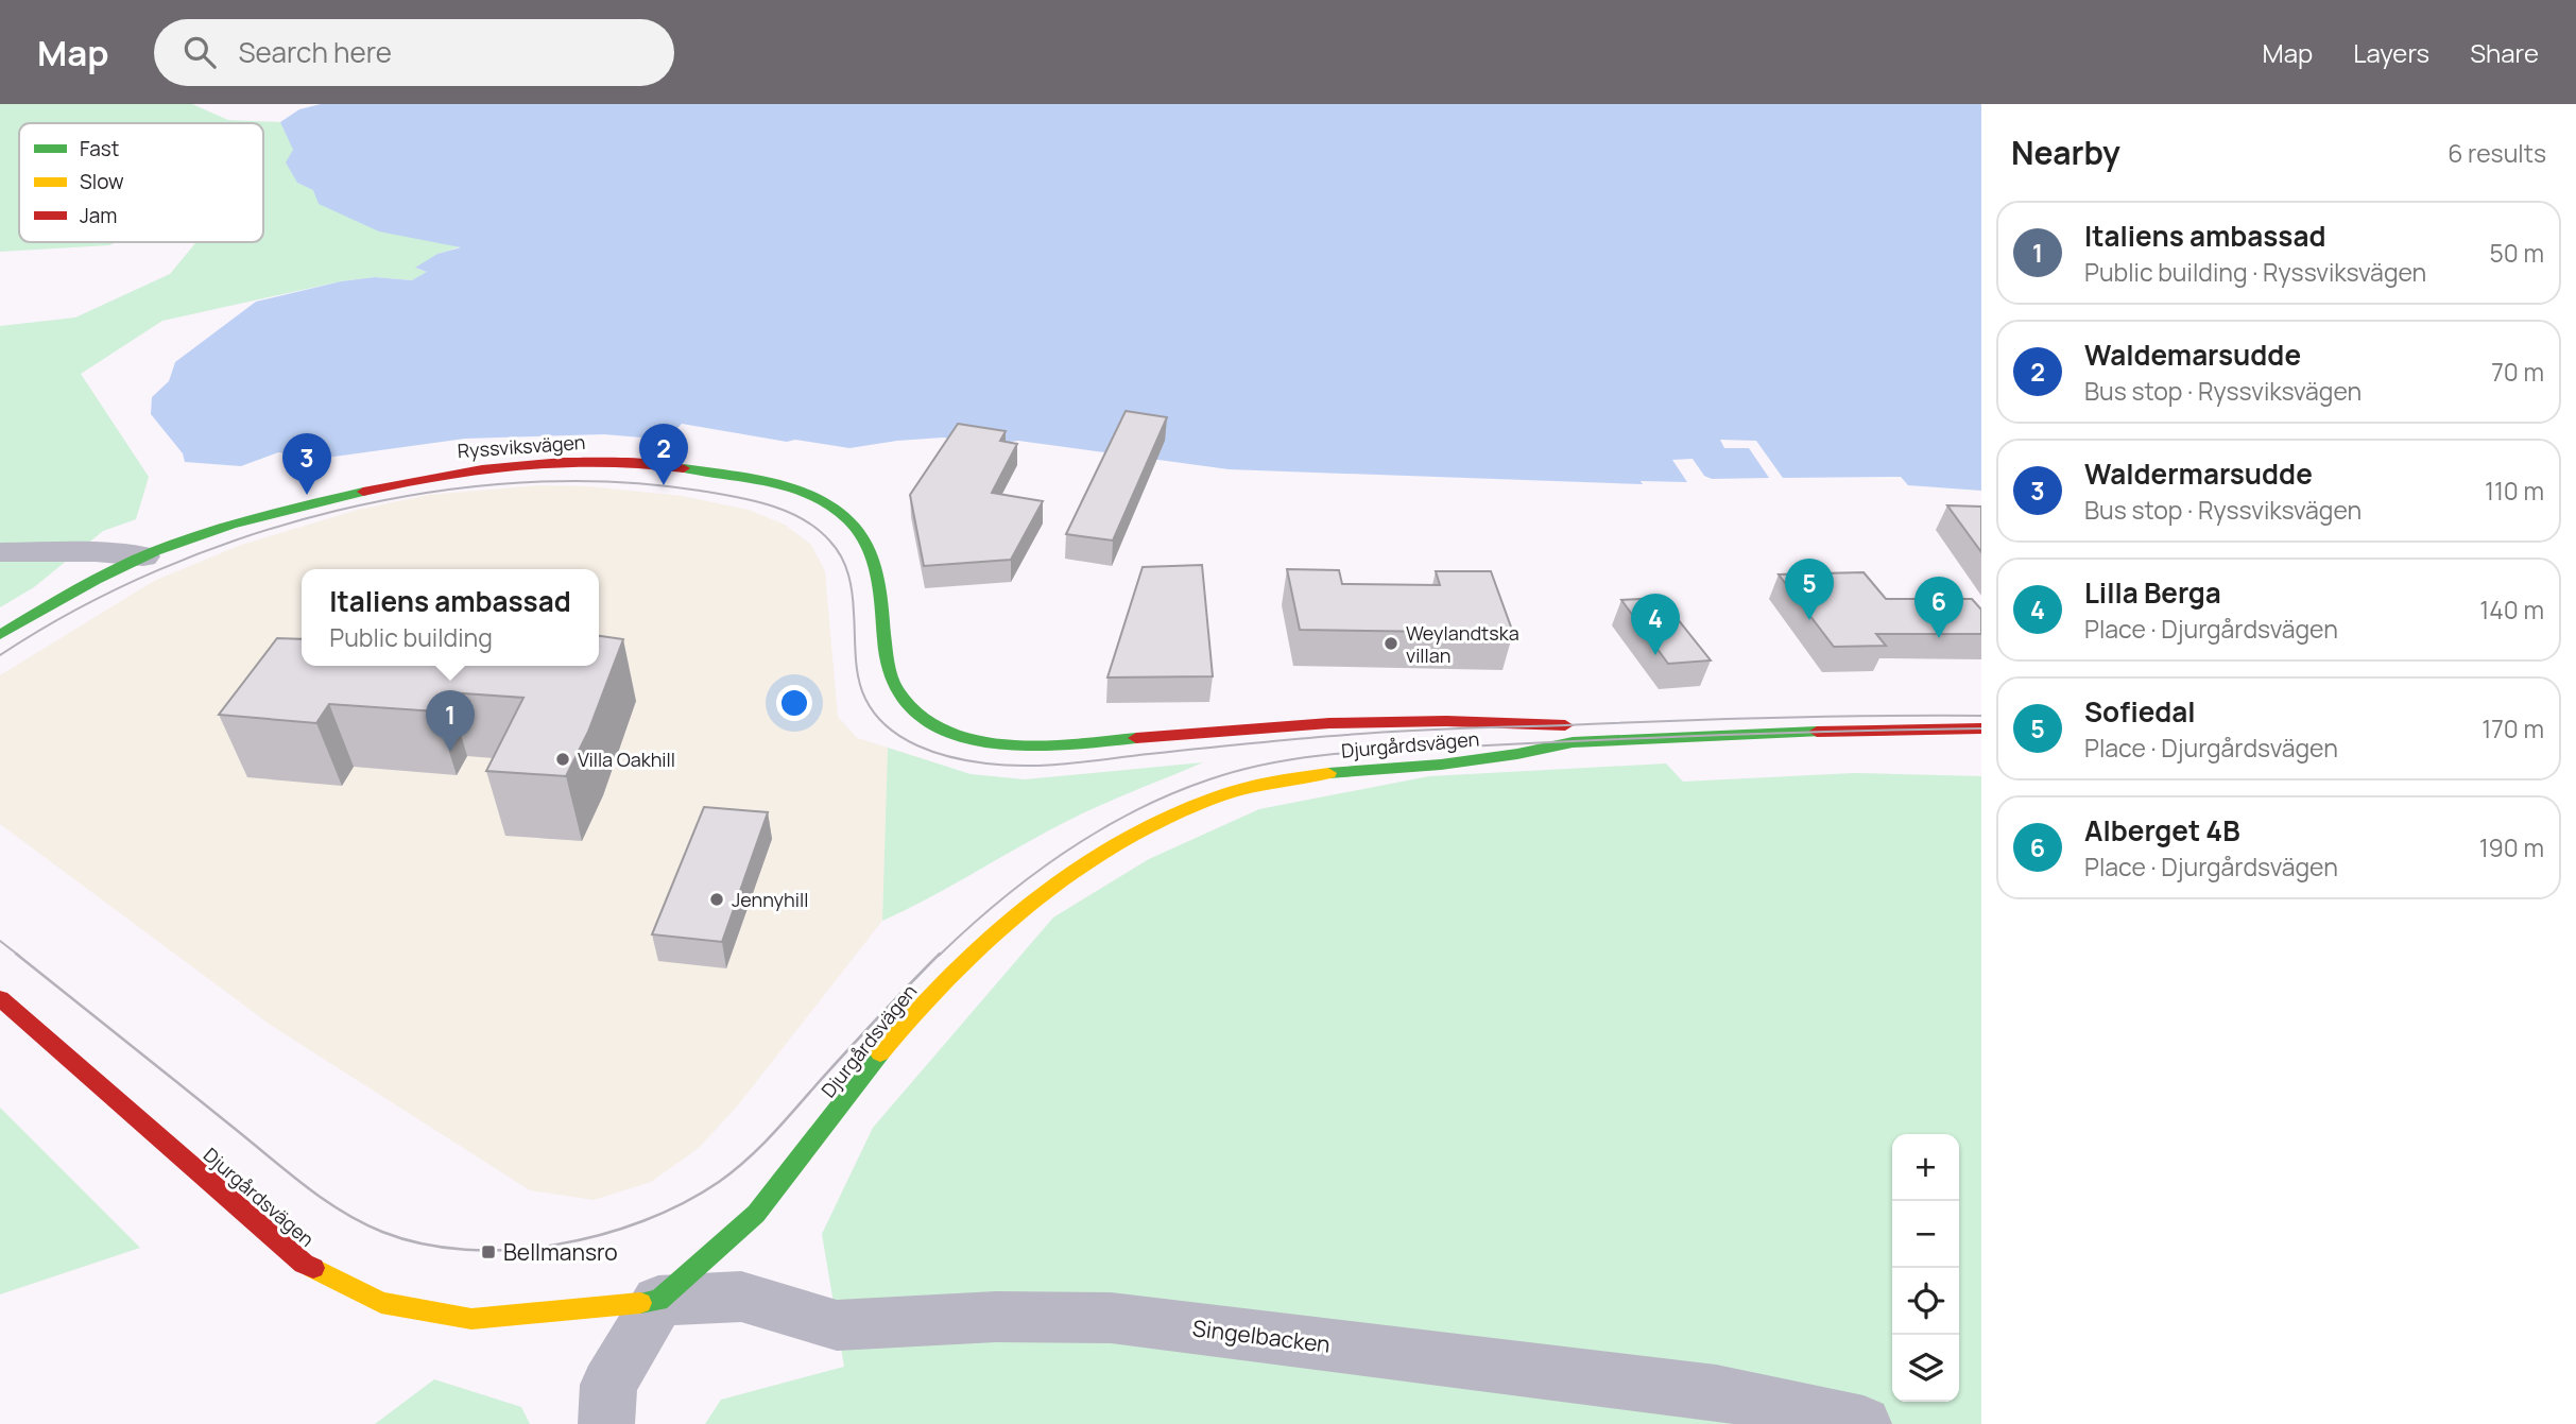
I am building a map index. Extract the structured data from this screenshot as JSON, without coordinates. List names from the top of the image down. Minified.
{"streets":{"street":["Ryssviksvägen","Djurgårdsvägen","Singelbacken"]},"crossings":[["Ryssviksvägen","Djurgårdsvägen"],["Djurgårdsvägen","Singelbacken"]],"places":{"other":["Weylandtska villan","Villa Oakhill","Jennyhill"],"transit":["Bellmansro"]},"legend":["Fast","Slow","Jam"],"page":{"header":"Map","search":"Search here","nav":["Map","Layers","Share"],"heading":["Nearby","6 results"],"list":[{"mark":"1","name":"Italiens ambassad","note":"Public building · Ryssviksvägen","value":"50 m"},{"mark":"2","name":"Waldemarsudde","note":"Bus stop · Ryssviksvägen","value":"70 m"},{"mark":"3","name":"Waldermarsudde","note":"Bus stop · Ryssviksvägen","value":"110 m"},{"mark":"4","name":"Lilla Berga","note":"Place · Djurgårdsvägen","value":"140 m"},{"mark":"5","name":"Sofiedal","note":"Place · Djurgårdsvägen","value":"170 m"},{"mark":"6","name":"Alberget 4B","note":"Place · Djurgårdsvägen","value":"190 m"}],"pins":["2","3","5","6","4","1"],"popup":["Italiens ambassad","Public building"],"map_buttons":["+","−"]}}
